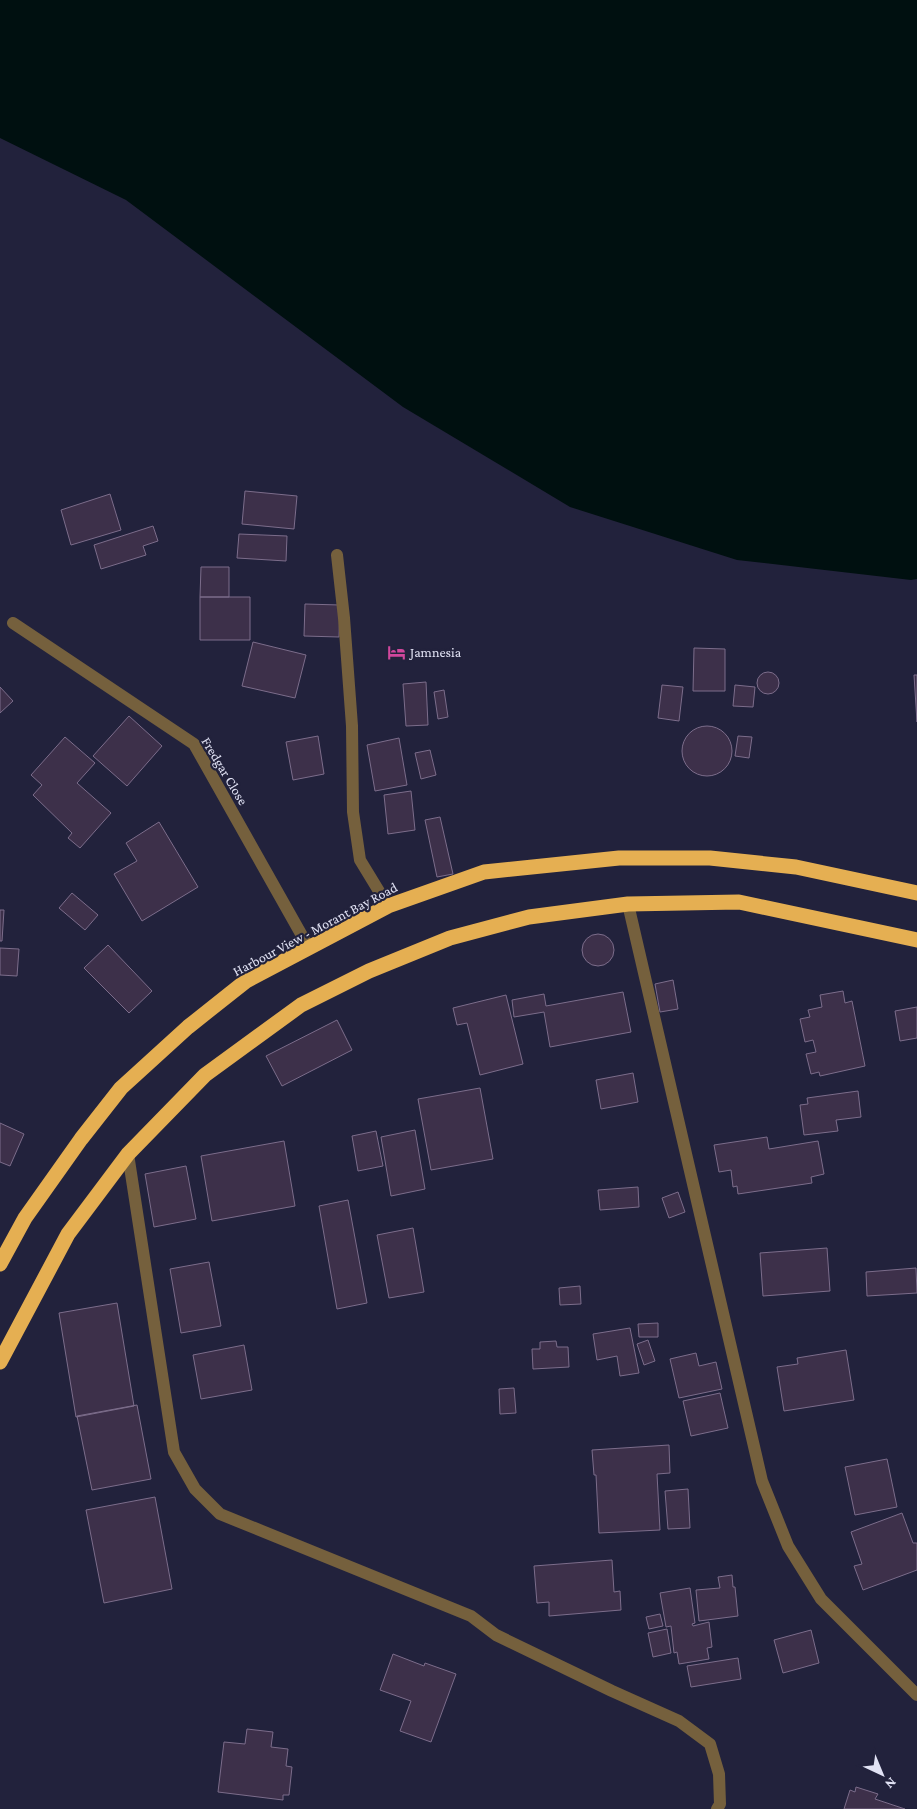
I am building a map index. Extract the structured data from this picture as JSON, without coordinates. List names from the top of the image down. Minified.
{"streets":{"highway":["Harbour View - Morant Bay Road"],"street":["Fredgar Close"]},"crossings":[["Fredgar Close","Harbour View - Morant Bay Road"]],"places":{"hotel":["Jamnesia"]},"north":"bottom right"}
